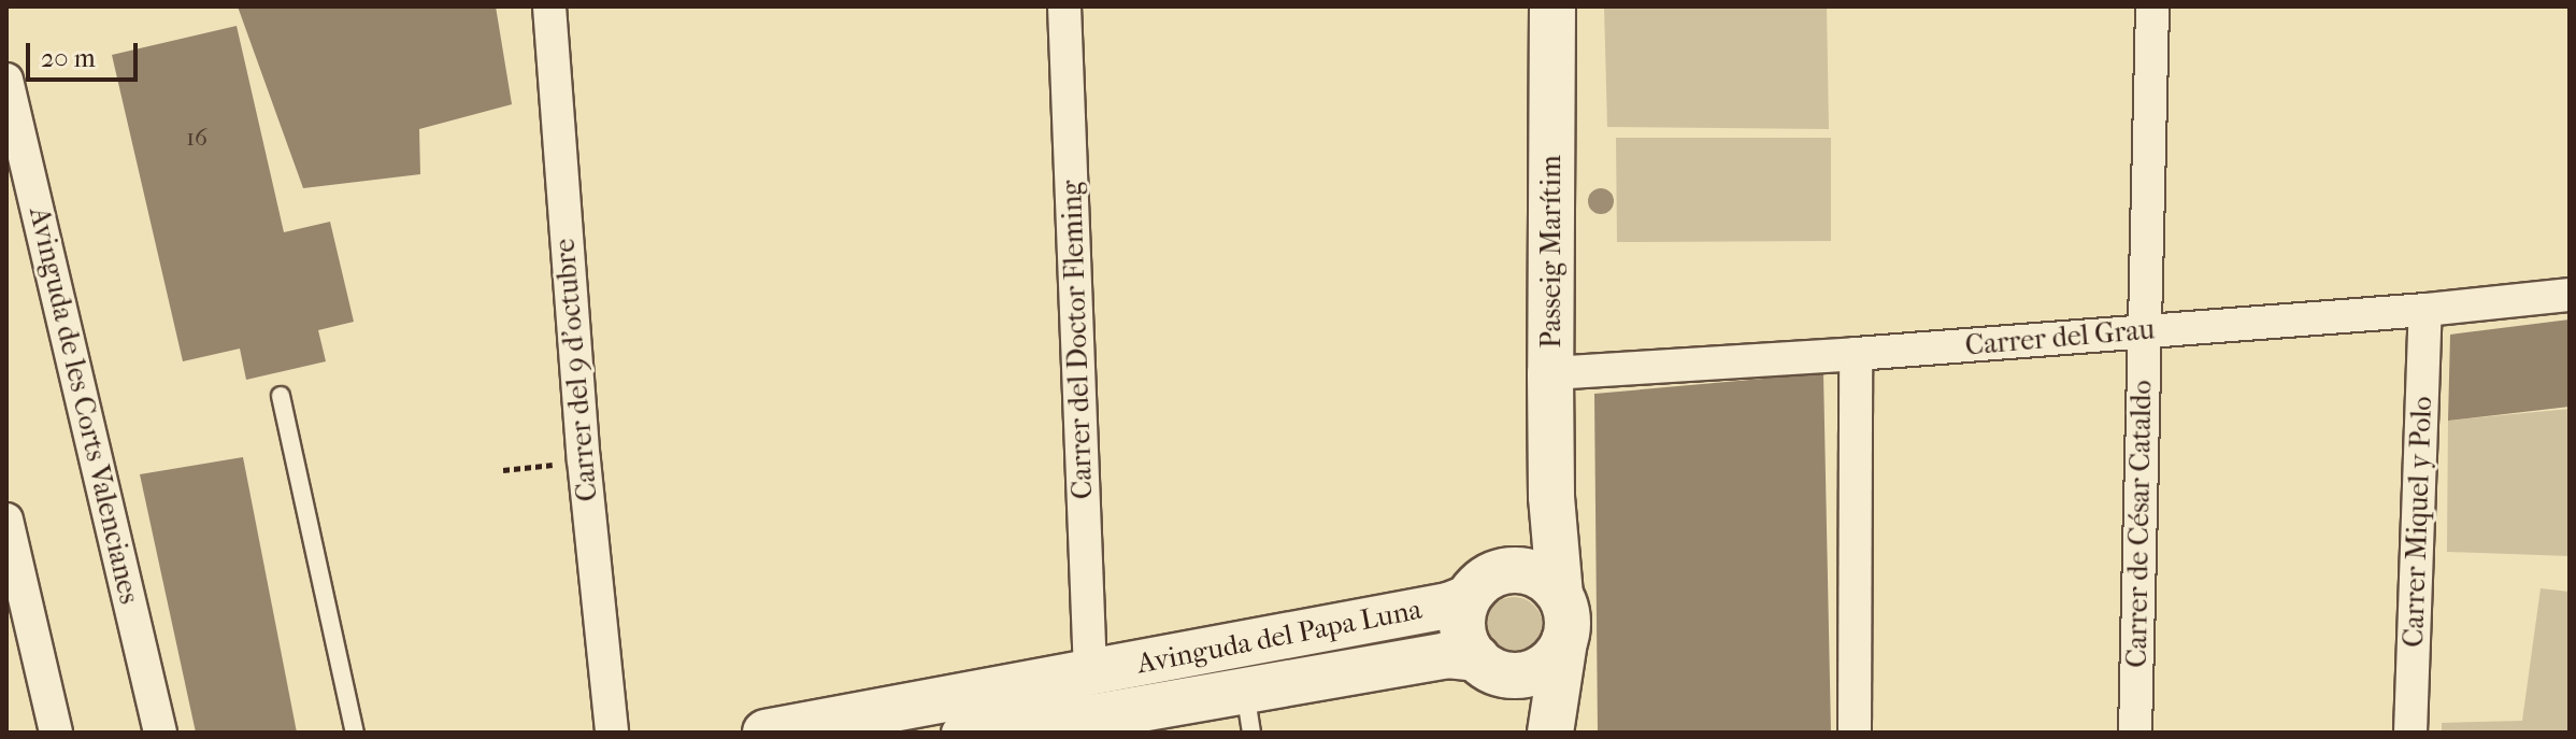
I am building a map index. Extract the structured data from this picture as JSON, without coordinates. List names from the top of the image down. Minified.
{"streets":{"street":["Passeig Marítim","Carrer del Grau","Carrer del Doctor Fleming","Carrer del 9 d'octubre","Avinguda de les Corts Valencianes","Carrer Miquel y Polo","Carrer de César Cataldo","Avinguda del Papa Luna"]},"crossings":[["Passeig Marítim","Carrer del Grau"],["Passeig Marítim","Avinguda del Papa Luna"],["Carrer del Grau","Carrer Miquel y Polo"],["Carrer del Grau","Carrer de César Cataldo"],["Carrer del Doctor Fleming","Avinguda del Papa Luna"]],"house_numbers":["16"],"scale_bar":"20 m"}
